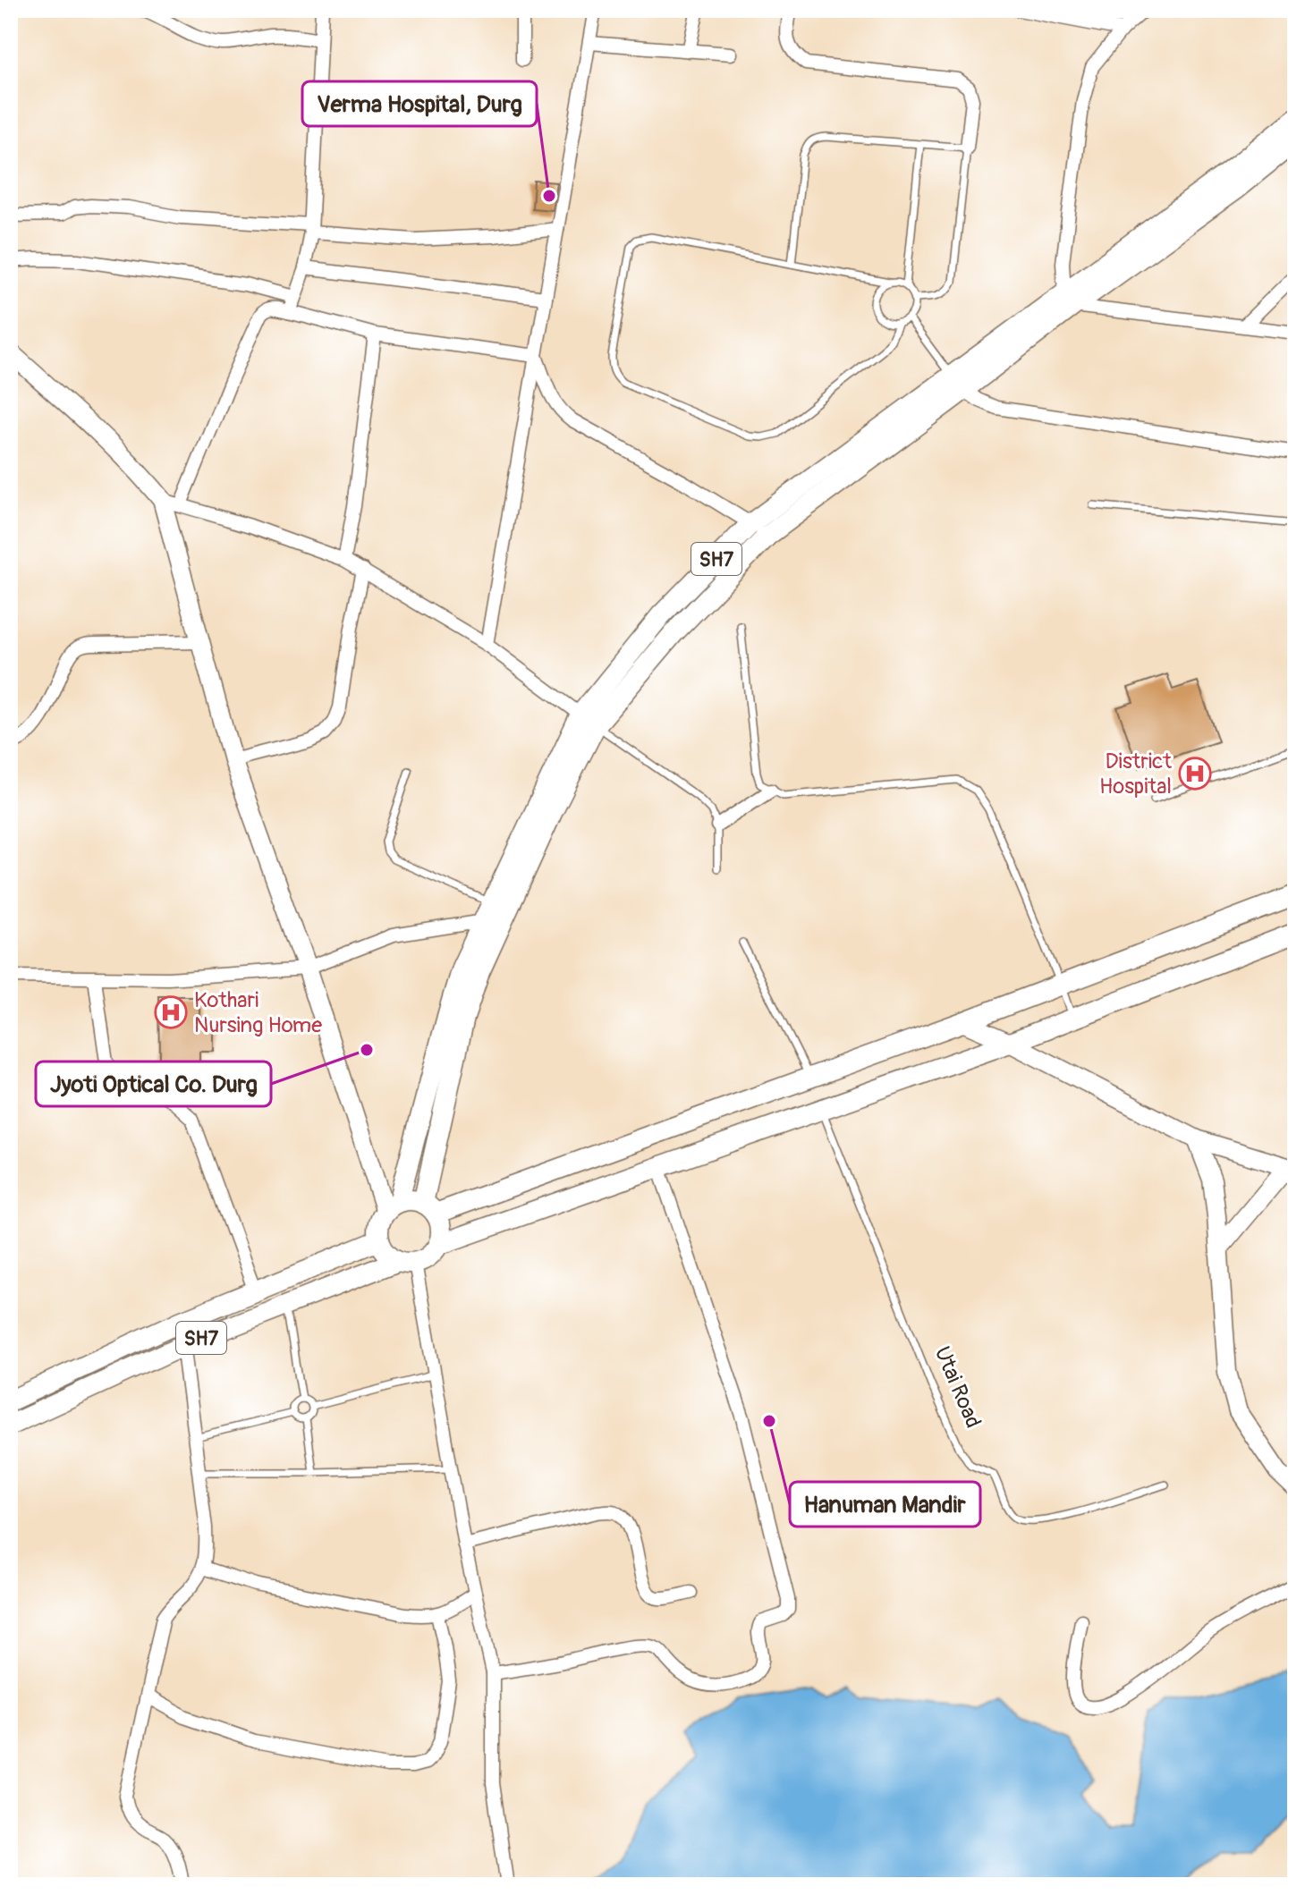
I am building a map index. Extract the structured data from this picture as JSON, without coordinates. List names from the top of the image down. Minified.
{"streets":{"main road":["SH7"],"lane":["Utai Road"]},"places":{"other":["Verma Hospital, Durg","Jyoti Optical Co. Durg","Hanuman Mandir"],"hospital":["District Hospital","Kothari Nursing Home"]}}
